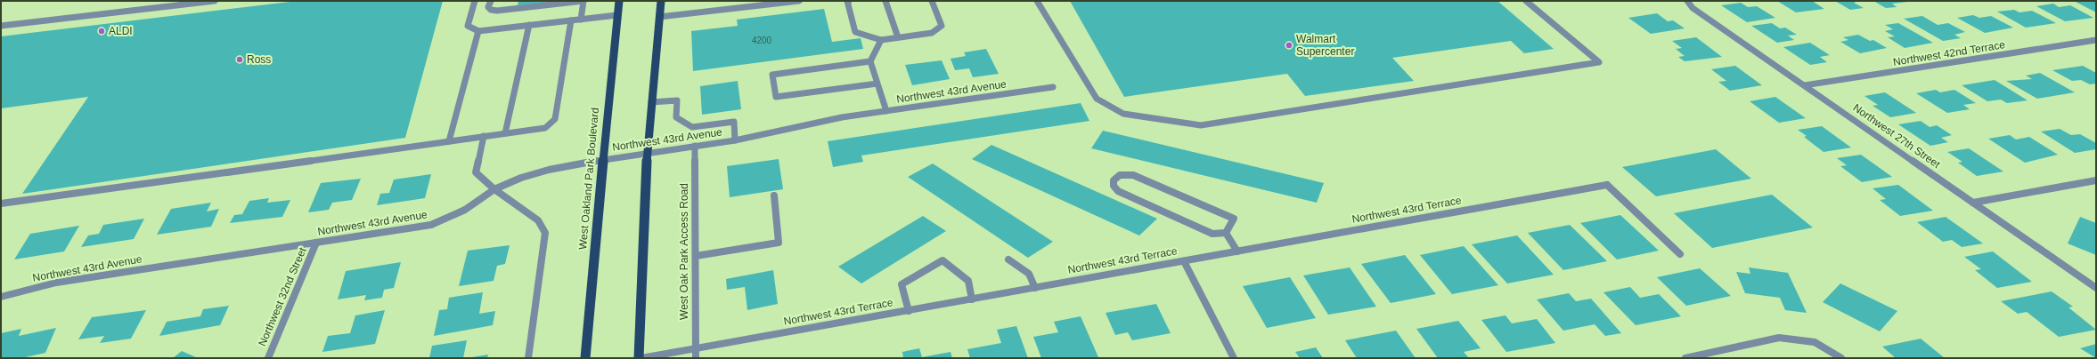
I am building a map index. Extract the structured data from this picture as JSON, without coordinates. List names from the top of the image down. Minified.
{"streets":{"main road":["West Oakland Park Boulevard"],"street":["Northwest 42nd Terrace","Northwest 43rd Avenue","Northwest 27th Street","Northwest 43rd Terrace","West Oak Park Access Road","Northwest 32nd Street"]},"crossings":[["Northwest 42nd Terrace","Northwest 27th Street"],["Northwest 43rd Avenue","West Oakland Park Boulevard"],["Northwest 43rd Avenue","West Oak Park Access Road"],["Northwest 43rd Avenue","Northwest 32nd Street"],["Northwest 43rd Terrace","West Oak Park Access Road"]],"places":["ALDI","Walmart Supercenter","Ross"],"house_numbers":["4200"]}
